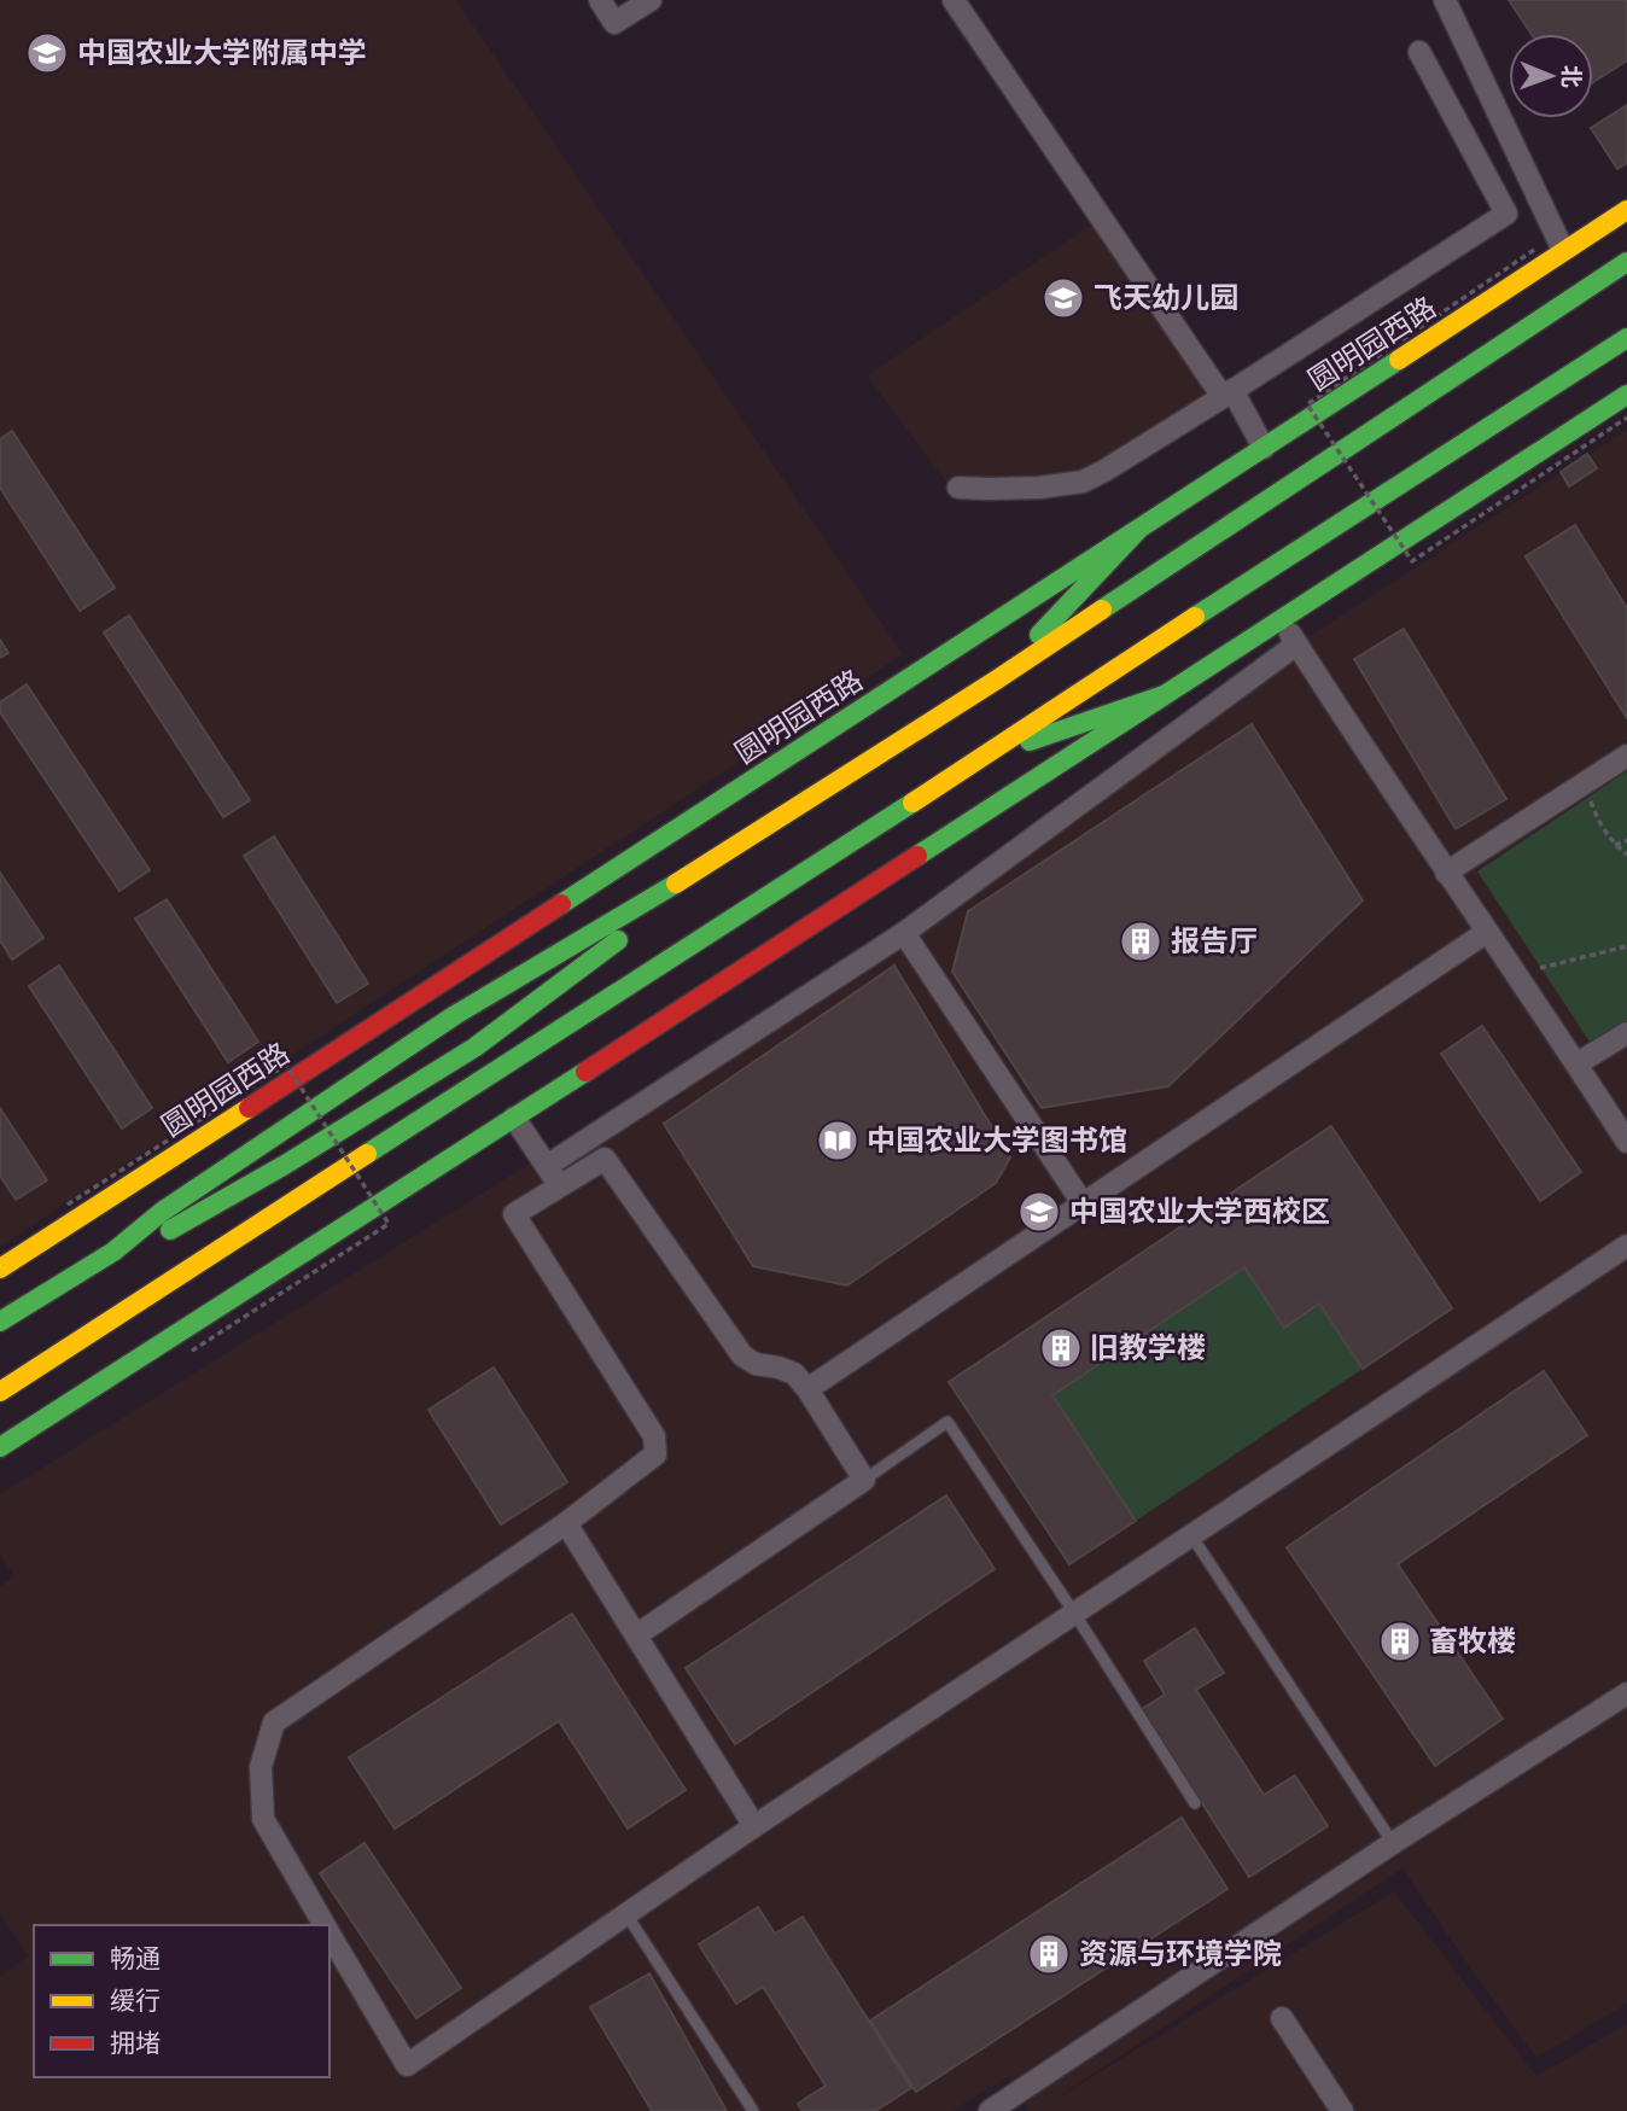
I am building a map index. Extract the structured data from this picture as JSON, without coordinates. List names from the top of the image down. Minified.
{"streets":{"main road":["圆明园西路"]},"places":{"school or university":["中国农业大学附属中学","飞天幼儿园","中国农业大学西校区"],"building":["报告厅","旧教学楼","畜牧楼","资源与环境学院"],"library":["中国农业大学图书馆"]},"legend":["畅通","缓行","拥堵"],"north":"right"}
